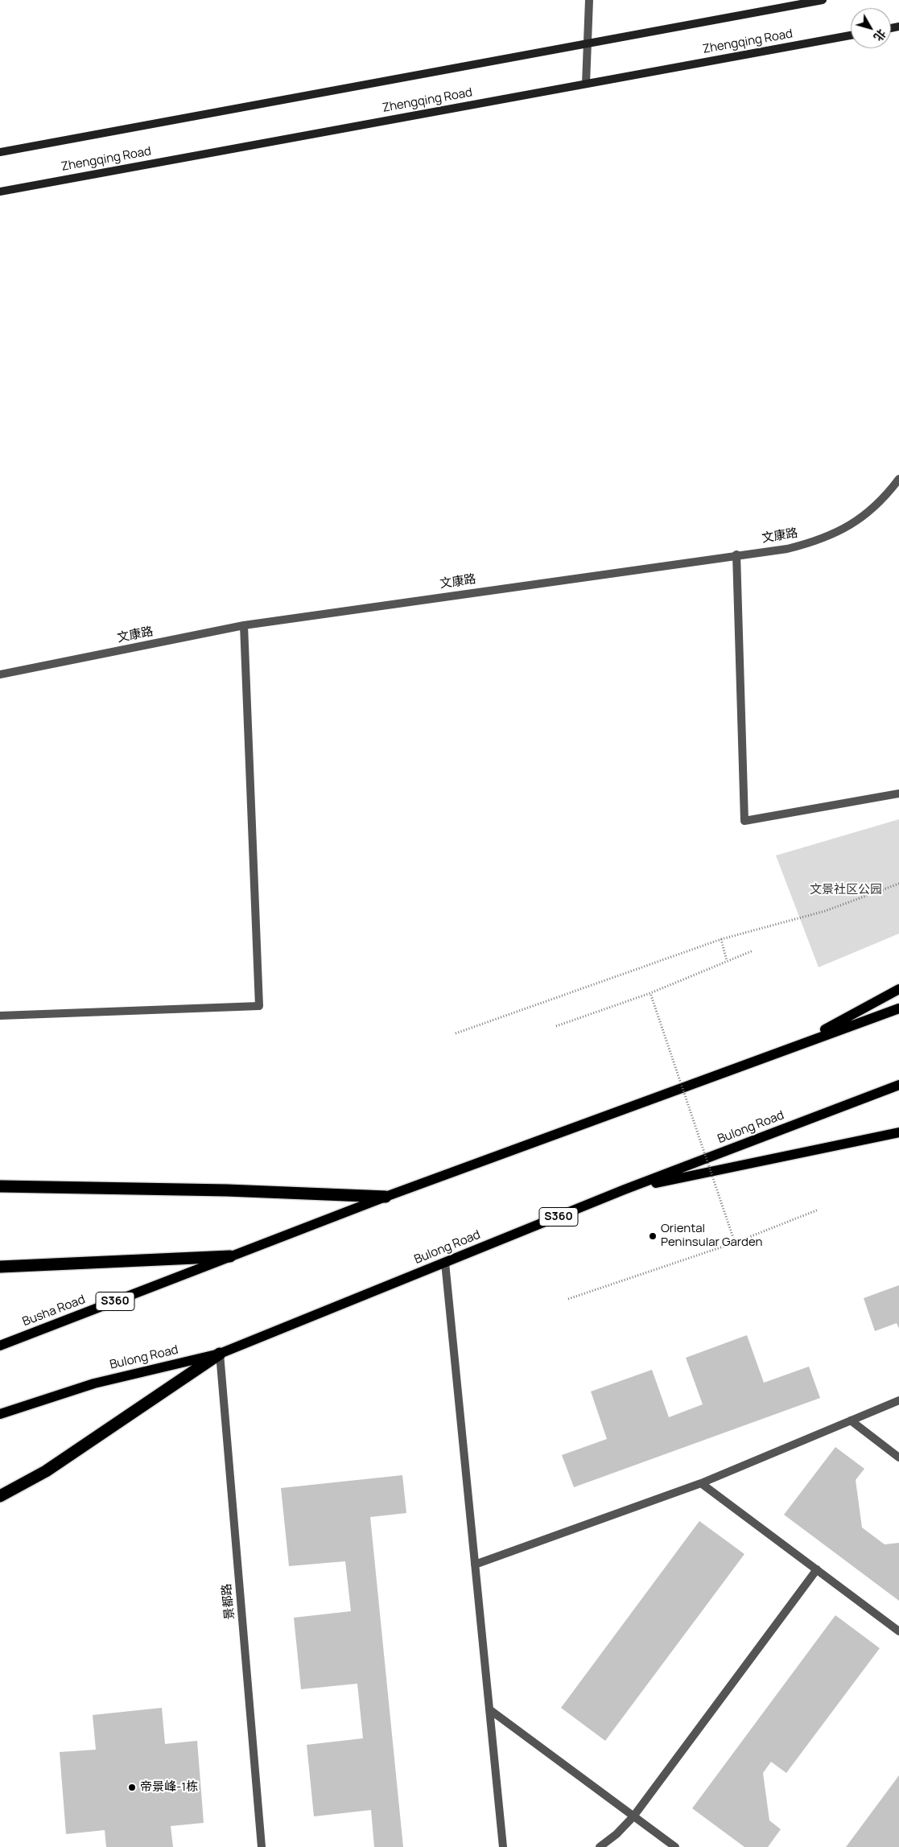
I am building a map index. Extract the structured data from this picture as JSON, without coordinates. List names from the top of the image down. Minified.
{"streets":{"main road":["Bulong Road","S360","Busha Road"],"street":["Zhengqing Road","文康路","景都路"]},"crossings":[["Bulong Road","景都路"],["S360","Busha Road"]],"parks":["文景社区公园"],"places":["Oriental Peninsular Garden","帝景峰-1栋"],"north":"bottom right"}
